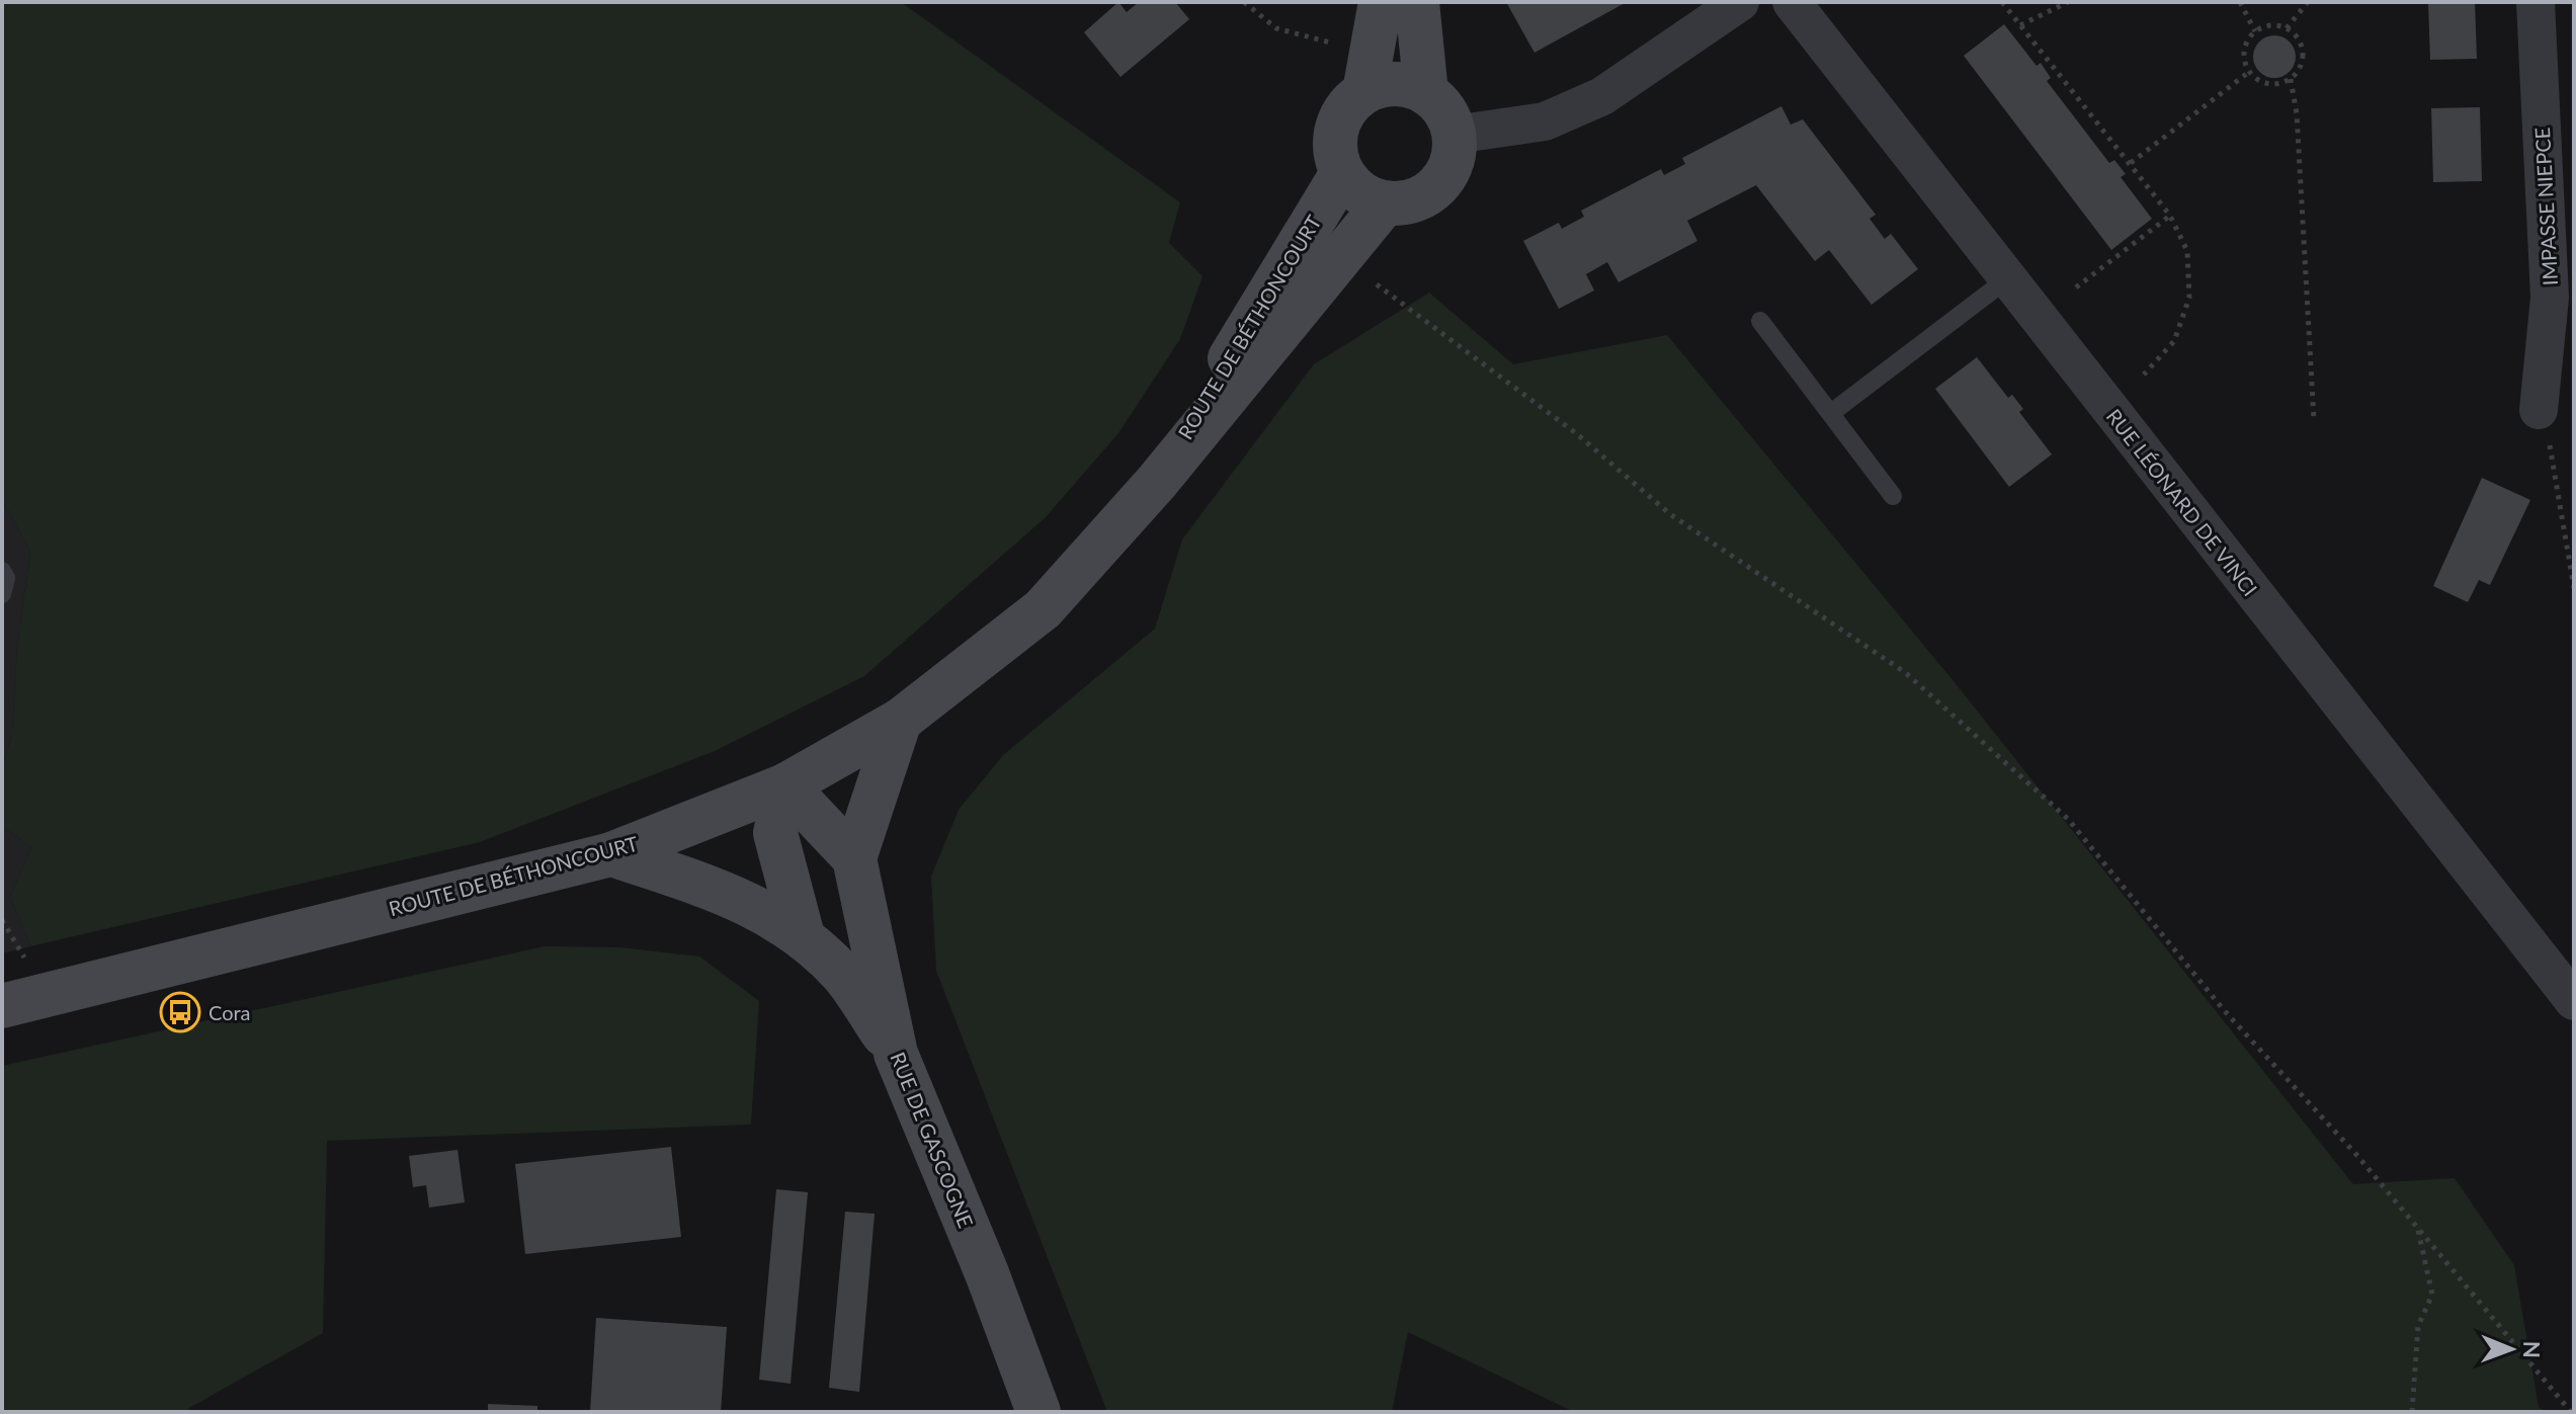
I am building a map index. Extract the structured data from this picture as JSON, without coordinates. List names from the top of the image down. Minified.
{"streets":{"street":["IMPASSE NIEPCE","ROUTE DE BÉTHONCOURT","RUE LÉONARD DE VINCI","RUE DE GASCOGNE"]},"places":{"bus stop":["Cora"]},"north":"right"}
